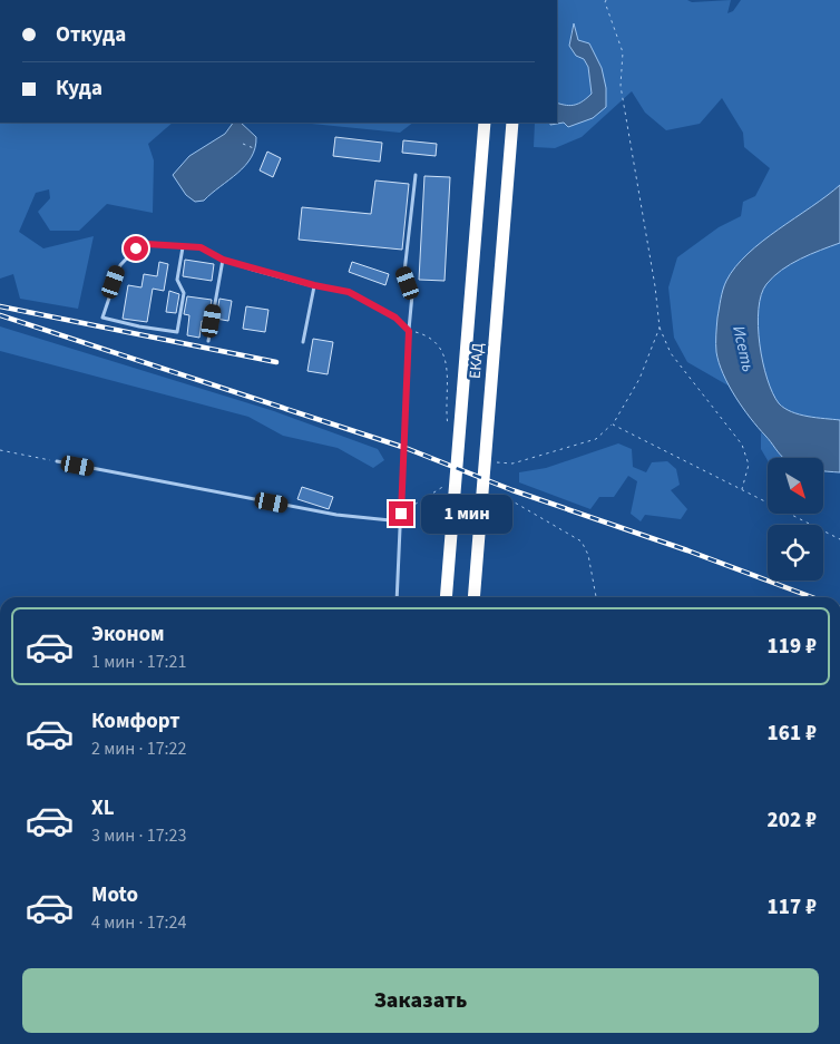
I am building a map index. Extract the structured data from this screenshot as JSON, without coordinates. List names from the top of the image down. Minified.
{"streets":{"highway":["ЕКАД"]},"water":["Исеть"],"north":"bottom right","page":{"banner":["Откуда","Куда"],"bubble":"1 мин","list":[{"name":"Эконом","note":"1 мин · 17:21","value":"119 ₽"},{"name":"Комфорт","note":"2 мин · 17:22","value":"161 ₽"},{"name":"XL","note":"3 мин · 17:23","value":"202 ₽"},{"name":"Moto","note":"4 мин · 17:24","value":"117 ₽"}],"buttons":"Заказать"}}
